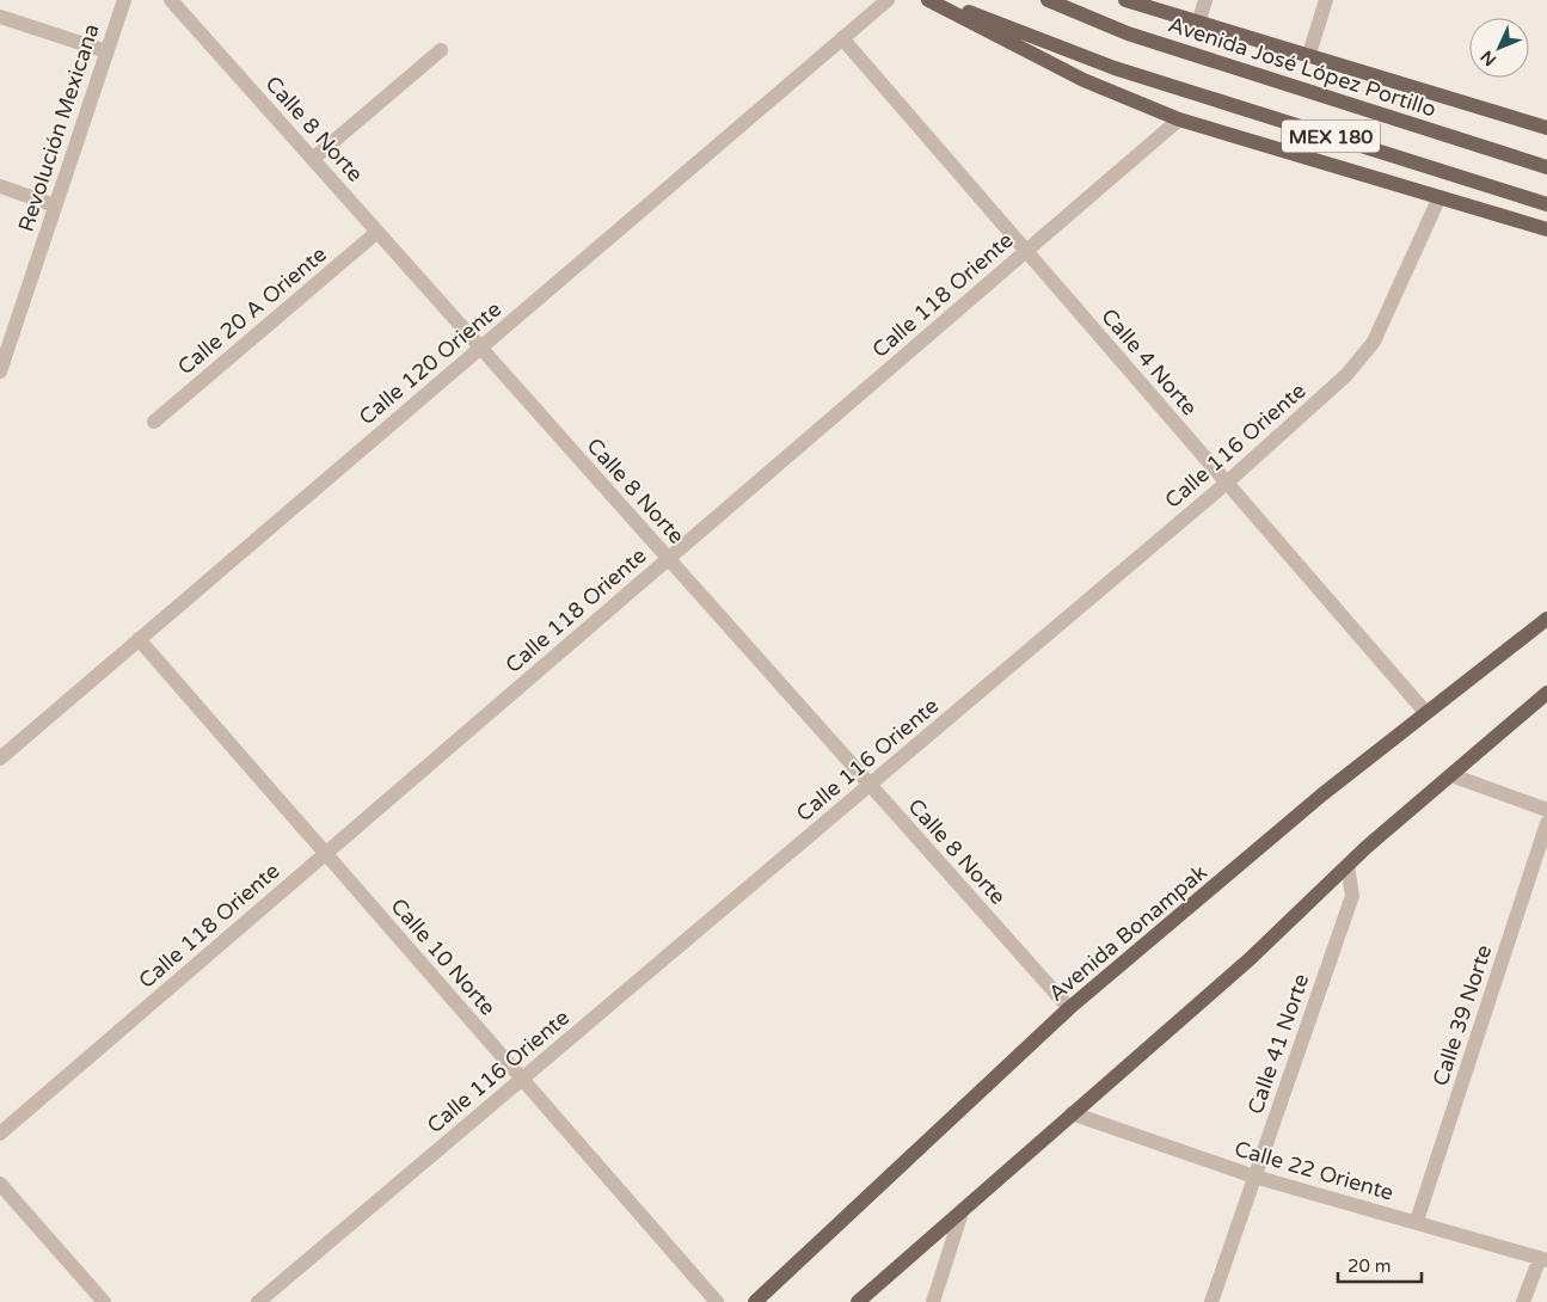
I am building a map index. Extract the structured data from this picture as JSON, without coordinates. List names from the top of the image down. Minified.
{"streets":{"main road":["Avenida José López Portillo","MEX 180","Avenida Bonampak"],"street":["Revolución Mexicana","Calle 8 Norte","Calle 118 Oriente","Calle 20 A Oriente","Calle 4 Norte","Calle 120 Oriente","Calle 116 Oriente","Calle 10 Norte","Calle 39 Norte","Calle 41 Norte","Calle 22 Oriente"]},"crossings":[["Calle 8 Norte","Calle 118 Oriente"],["Calle 8 Norte","Calle 20 A Oriente"],["Calle 8 Norte","Calle 120 Oriente"],["Calle 8 Norte","Calle 116 Oriente"],["Calle 8 Norte","Avenida Bonampak"],["Calle 118 Oriente","Calle 4 Norte"],["Calle 118 Oriente","Calle 10 Norte"],["Calle 4 Norte","Calle 120 Oriente"],["Calle 4 Norte","Calle 116 Oriente"],["Calle 4 Norte","Avenida Bonampak"],["Calle 120 Oriente","Calle 10 Norte"],["Calle 116 Oriente","Calle 10 Norte"],["Calle 39 Norte","Calle 22 Oriente"],["Calle 41 Norte","Calle 22 Oriente"]],"scale_bar":"20 m","north":"bottom left"}
